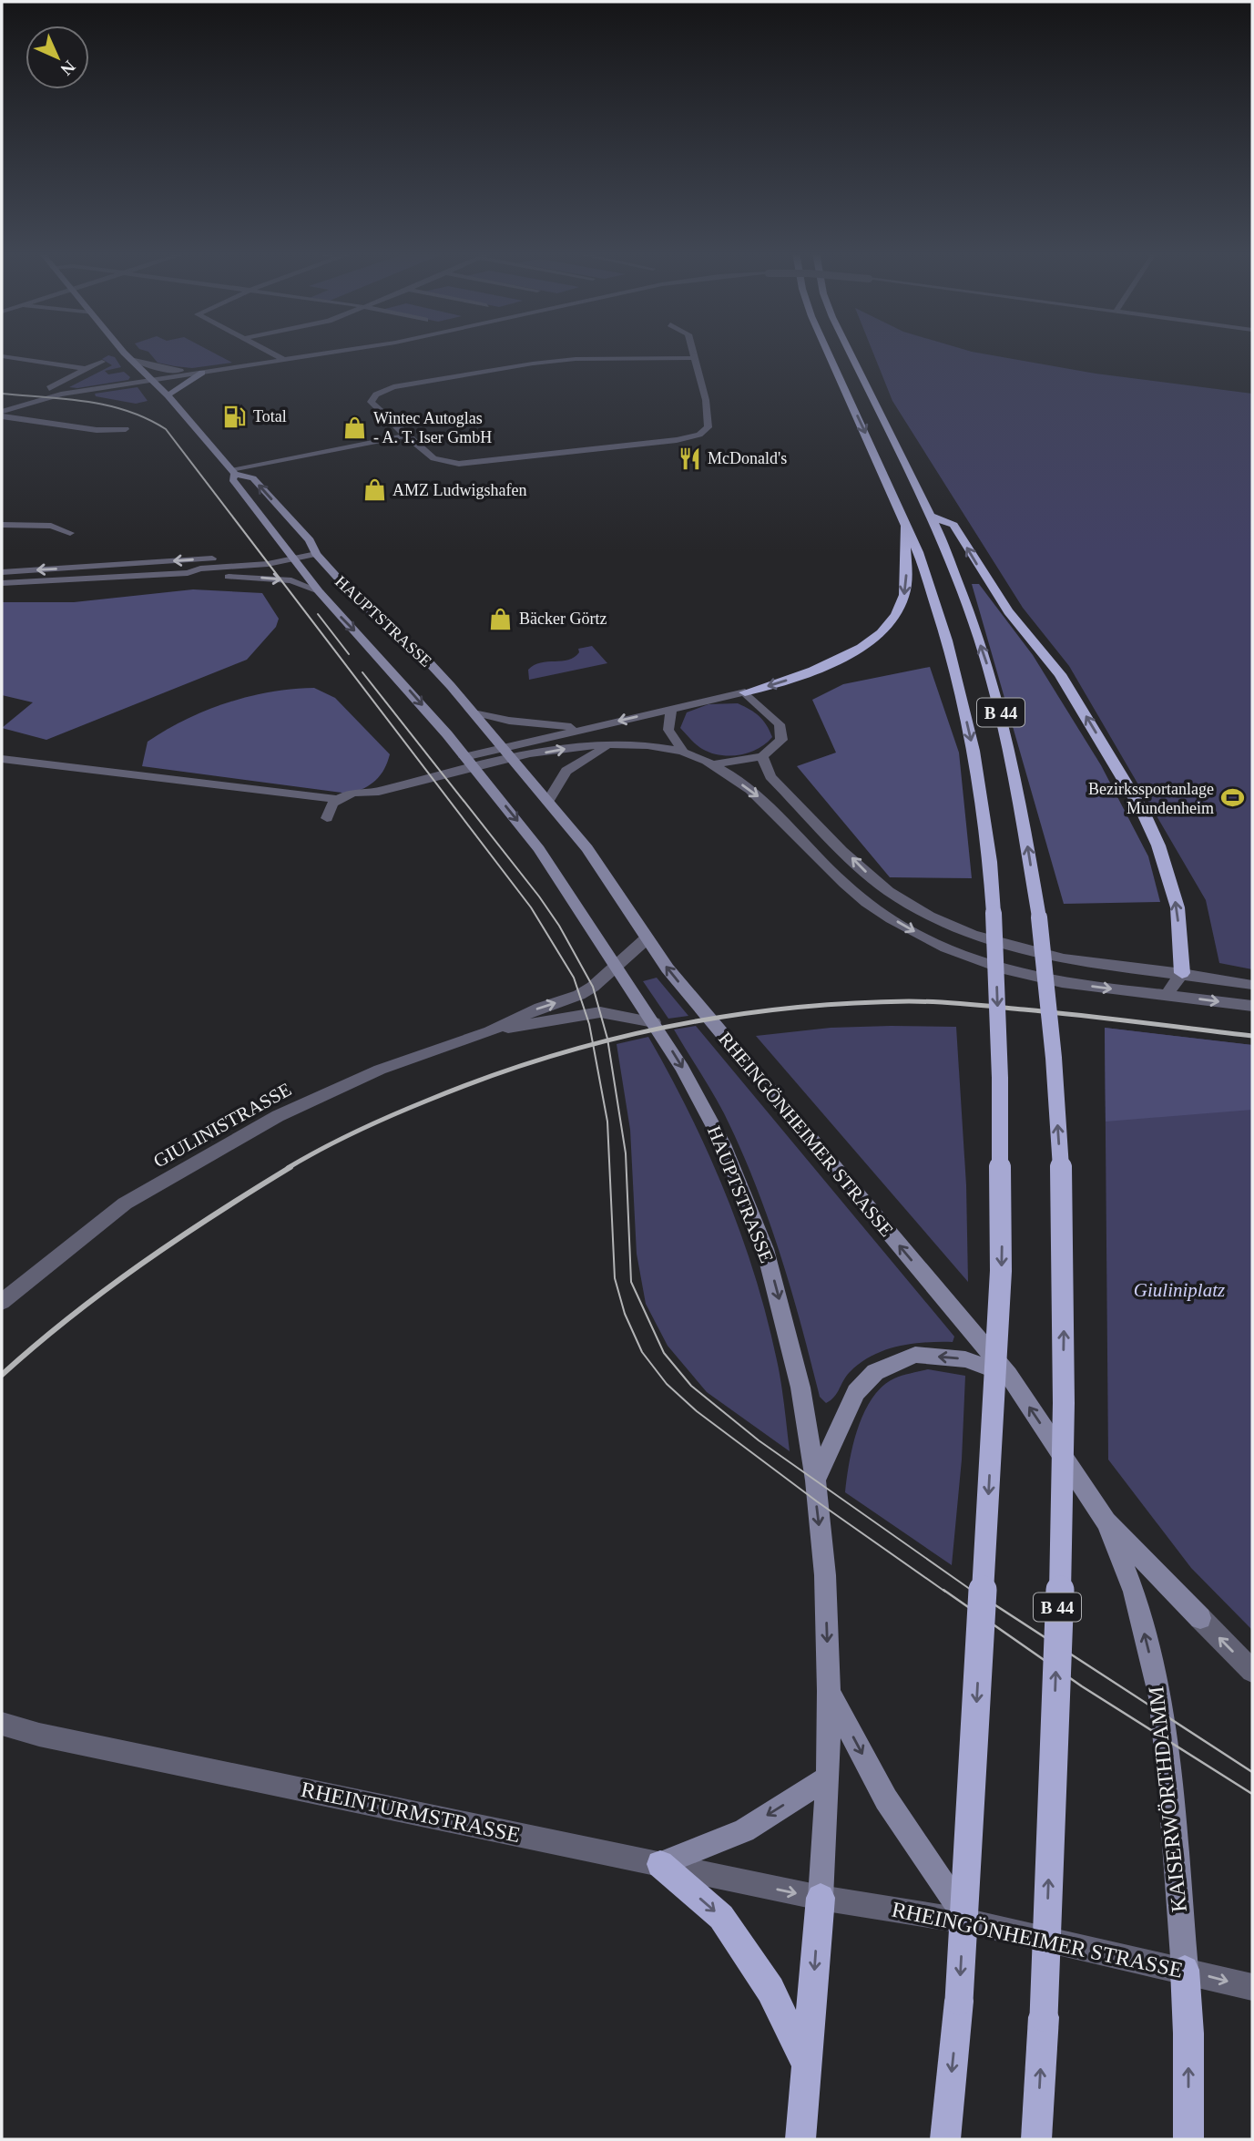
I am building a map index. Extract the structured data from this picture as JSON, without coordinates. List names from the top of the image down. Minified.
{"streets":{"highway":["B 44"],"main road":["HAUPTSTRASSE","RHEINGÖNHEIMER STRASSE","KAISERWÖRTHDAMM"],"street":["GIULINISTRASSE","RHEINTURMSTRASSE"]},"crossings":[["HAUPTSTRASSE","GIULINISTRASSE"],["HAUPTSTRASSE","RHEINGÖNHEIMER STRASSE"],["GIULINISTRASSE","RHEINGÖNHEIMER STRASSE"],["RHEINGÖNHEIMER STRASSE","KAISERWÖRTHDAMM"],["RHEINGÖNHEIMER STRASSE","RHEINTURMSTRASSE"]],"one_way":["RHEINGÖNHEIMER STRASSE","KAISERWÖRTHDAMM"],"parks":["Giuliniplatz"],"places":{"fuel station":["Total"],"shop":["Wintec Autoglas - A. T. Iser GmbH","AMZ Ludwigshafen","Bäcker Görtz"],"restaurant":["McDonald's"],"sports":["Bezirkssportanlage Mundenheim"]},"north":"bottom right"}
